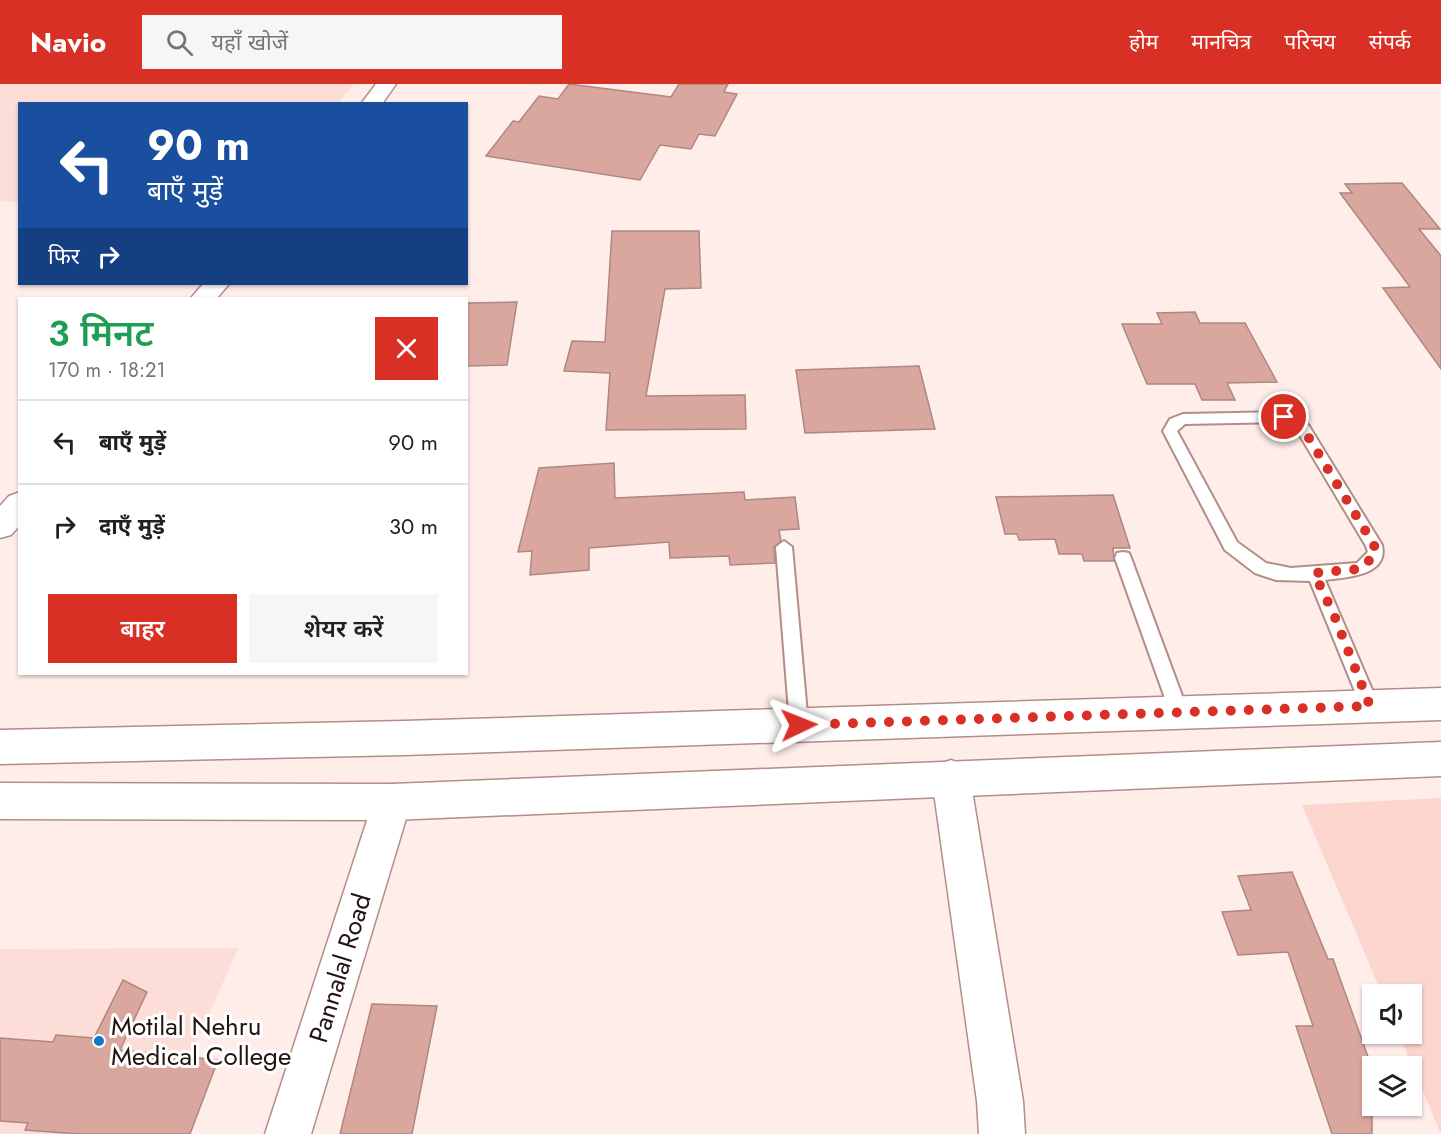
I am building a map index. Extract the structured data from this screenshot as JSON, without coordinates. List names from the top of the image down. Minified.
{"streets":{"main road":["Pannalal Road"]},"places":["Motilal Nehru Medical College"],"page":{"header":"Navio","search":"यहाँ खोजें","nav":["होम","मानचित्र","परिचय","संपर्क"],"turn":["90 m","बाएँ मुड़ें"],"then":"फिर","heading":["3 मिनट","170 m · 18:21"],"list":[{"name":"बाएँ मुड़ें","value":"90 m"},{"name":"दाएँ मुड़ें","value":"30 m"}],"buttons":["बाहर","शेयर करें"]}}
